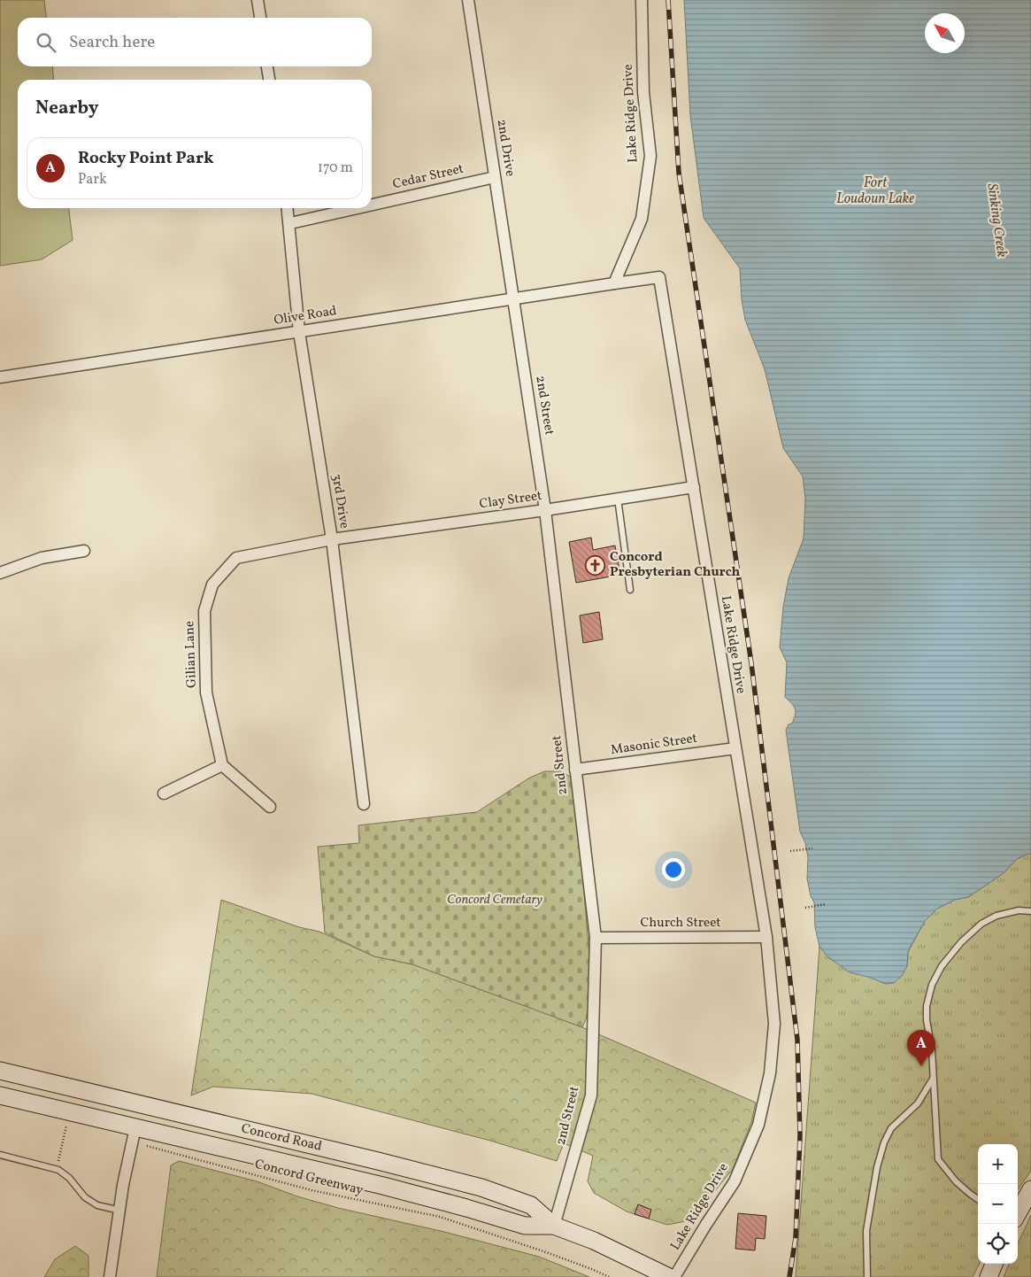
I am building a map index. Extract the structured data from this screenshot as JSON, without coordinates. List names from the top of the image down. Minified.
{"streets":{"main road":["Concord Road"],"street":["Lake Ridge Drive","2nd Drive","Cedar Street","Olive Road","2nd Street","Clay Street","3rd Drive","Gilian Lane","Masonic Street","Church Street"],"path":["Concord Greenway"]},"crossings":[["Lake Ridge Drive","Olive Road"],["Lake Ridge Drive","Clay Street"],["Lake Ridge Drive","Masonic Street"],["Lake Ridge Drive","Church Street"],["2nd Drive","Cedar Street"],["2nd Drive","Olive Road"],["2nd Drive","2nd Street"],["Cedar Street","3rd Drive"],["Olive Road","2nd Street"],["Olive Road","3rd Drive"],["2nd Street","Clay Street"],["2nd Street","Masonic Street"],["2nd Street","Church Street"],["2nd Street","Concord Road"],["Clay Street","3rd Drive"],["Clay Street","Gilian Lane"],["3rd Drive","Gilian Lane"],["Concord Road","Concord Greenway"]],"water":["Fort Loudoun Lake","Sinking Creek"],"parks":["Concord Cemetary"],"places":{"church":["Concord Presbyterian Church"]},"north":"top left","page":{"search":"Search here","heading":"Nearby","list":[{"mark":"A","name":"Rocky Point Park","note":"Park","value":"170 m"}],"pins":"A","map_buttons":["+","−"]}}
